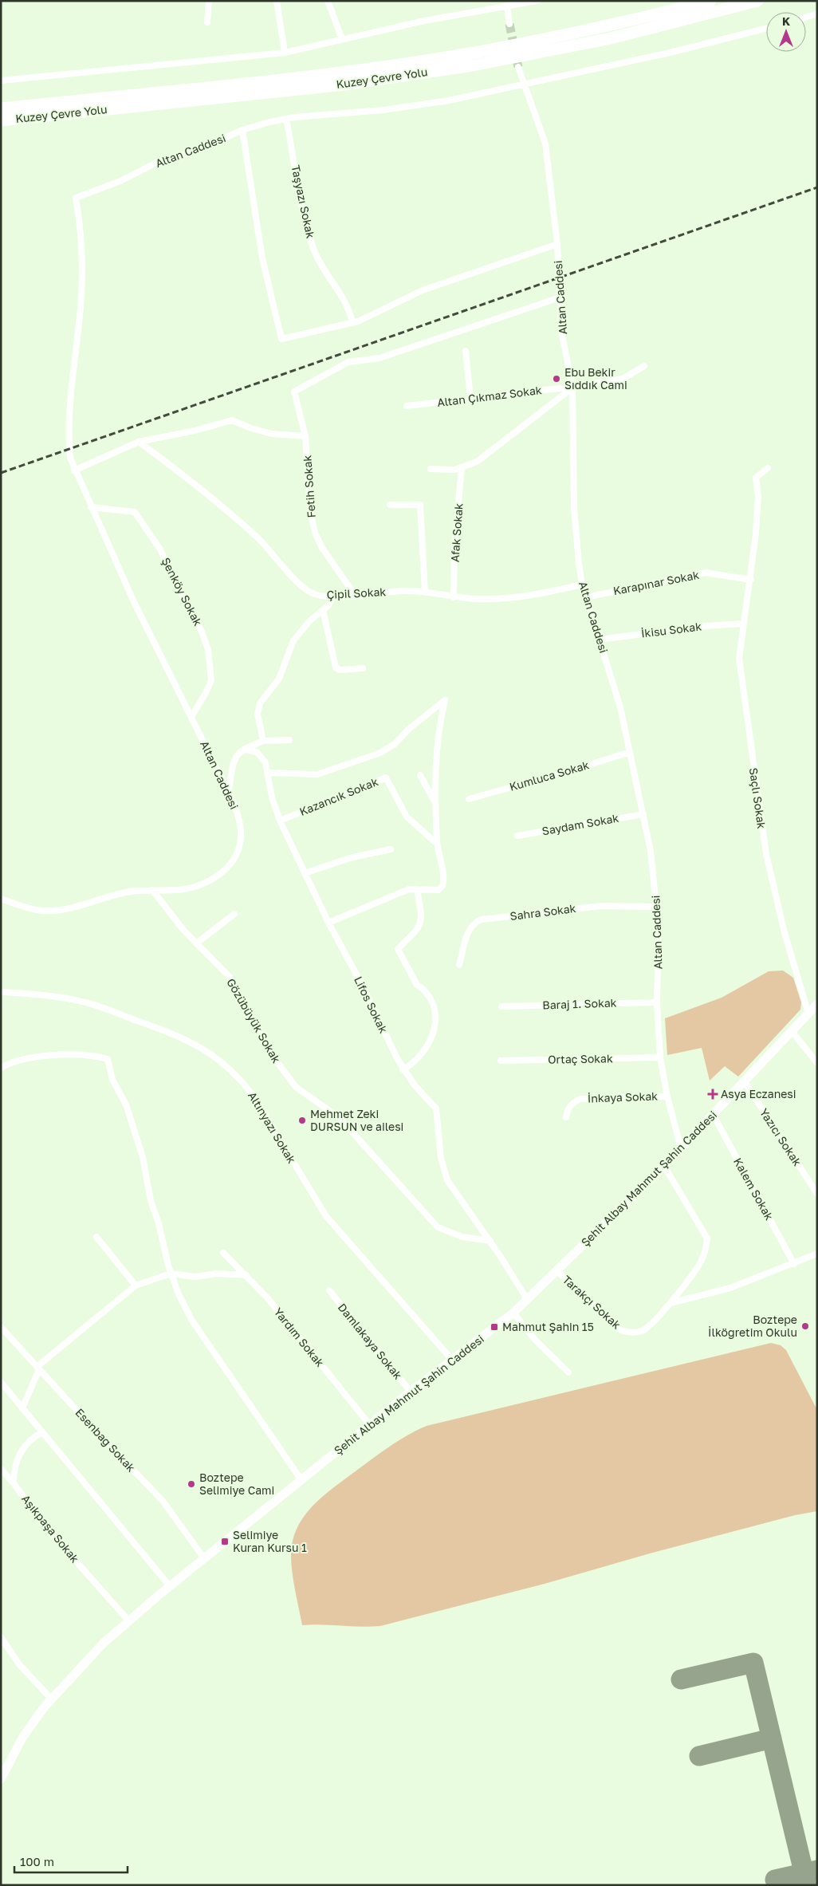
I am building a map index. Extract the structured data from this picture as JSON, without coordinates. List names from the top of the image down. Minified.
{"streets":{"highway":["Kuzey Çevre Yolu"],"street":["Altan Caddesi","Taşyazı Sokak","Altan Çıkmaz Sokak","Fetih Sokak","Afak Sokak","Karapınar Sokak","Şenköy Sokak","Çipil Sokak","İkisu Sokak","Kumluca Sokak","Kazancık Sokak","Saçlı Sokak","Saydam Sokak","Sahra Sokak","Baraj 1. Sokak","Lifos Sokak","Gözübüyük Sokak","Ortaç Sokak","İnkaya Sokak","Altınyazı Sokak","Yazıcı Sokak","Şehit Albay Mahmut Şahin Caddesi","Kalem Sokak","Tarakçı Sokak","Yardım Sokak","Damlakaya Sokak","Esenbağ Sokak","Aşıkpaşa Sokak"]},"crossings":[["Altan Caddesi","Taşyazı Sokak"],["Altan Caddesi","Altan Çıkmaz Sokak"],["Altan Caddesi","Fetih Sokak"],["Altan Caddesi","Karapınar Sokak"],["Altan Caddesi","Şenköy Sokak"],["Altan Caddesi","Çipil Sokak"],["Altan Caddesi","İkisu Sokak"],["Altan Caddesi","Kumluca Sokak"],["Altan Caddesi","Saydam Sokak"],["Altan Caddesi","Sahra Sokak"],["Altan Caddesi","Baraj 1. Sokak"],["Altan Caddesi","Gözübüyük Sokak"],["Altan Caddesi","Ortaç Sokak"],["Altan Caddesi","İnkaya Sokak"],["Altan Caddesi","Şehit Albay Mahmut Şahin Caddesi"],["Fetih Sokak","Çipil Sokak"],["Afak Sokak","Çipil Sokak"],["Karapınar Sokak","Saçlı Sokak"],["İkisu Sokak","Saçlı Sokak"],["Kazancık Sokak","Lifos Sokak"],["Saçlı Sokak","Şehit Albay Mahmut Şahin Caddesi"],["Lifos Sokak","Gözübüyük Sokak"],["Lifos Sokak","Şehit Albay Mahmut Şahin Caddesi"],["Altınyazı Sokak","Şehit Albay Mahmut Şahin Caddesi"],["Yazıcı Sokak","Şehit Albay Mahmut Şahin Caddesi"],["Şehit Albay Mahmut Şahin Caddesi","Kalem Sokak"],["Şehit Albay Mahmut Şahin Caddesi","Tarakçı Sokak"],["Şehit Albay Mahmut Şahin Caddesi","Yardım Sokak"],["Şehit Albay Mahmut Şahin Caddesi","Damlakaya Sokak"],["Şehit Albay Mahmut Şahin Caddesi","Esenbağ Sokak"],["Şehit Albay Mahmut Şahin Caddesi","Aşıkpaşa Sokak"]],"places":{"other":["Ebu Bekir Sıddık Cami","Mehmet Zeki DURSUN ve ailesi","Boztepe İlköğretim Okulu","Boztepe Selimiye Cami"],"health":["Asya Eczanesi"],"transit":["Mahmut Şahin 15","Selimiye Kuran Kursu 1"]},"scale_bar":"100 m","north":"top"}
